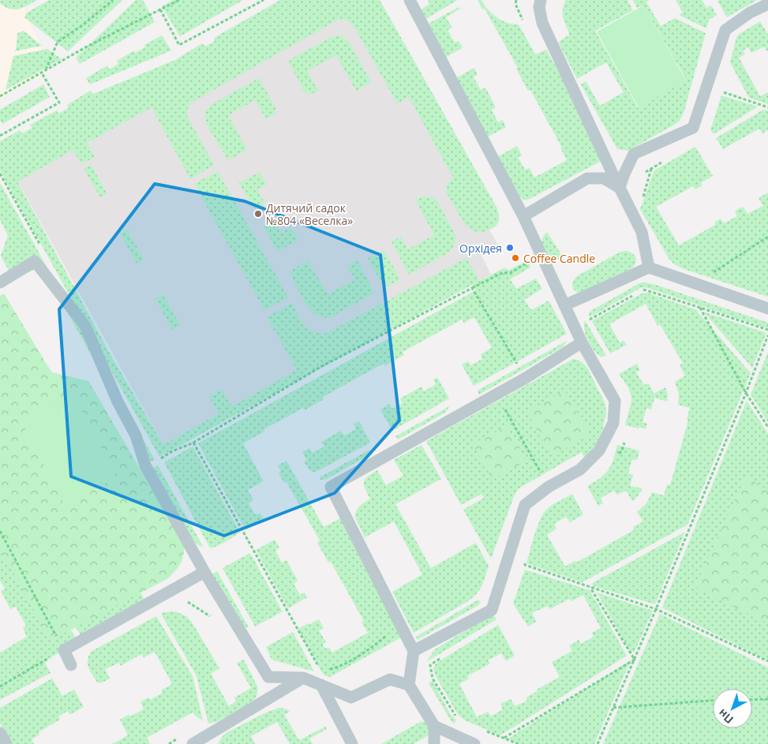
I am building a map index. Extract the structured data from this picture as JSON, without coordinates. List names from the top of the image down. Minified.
{"places":["Дитячий садок №804 «Веселка»","Орхідея","Coffee Candle"],"north":"bottom left"}
